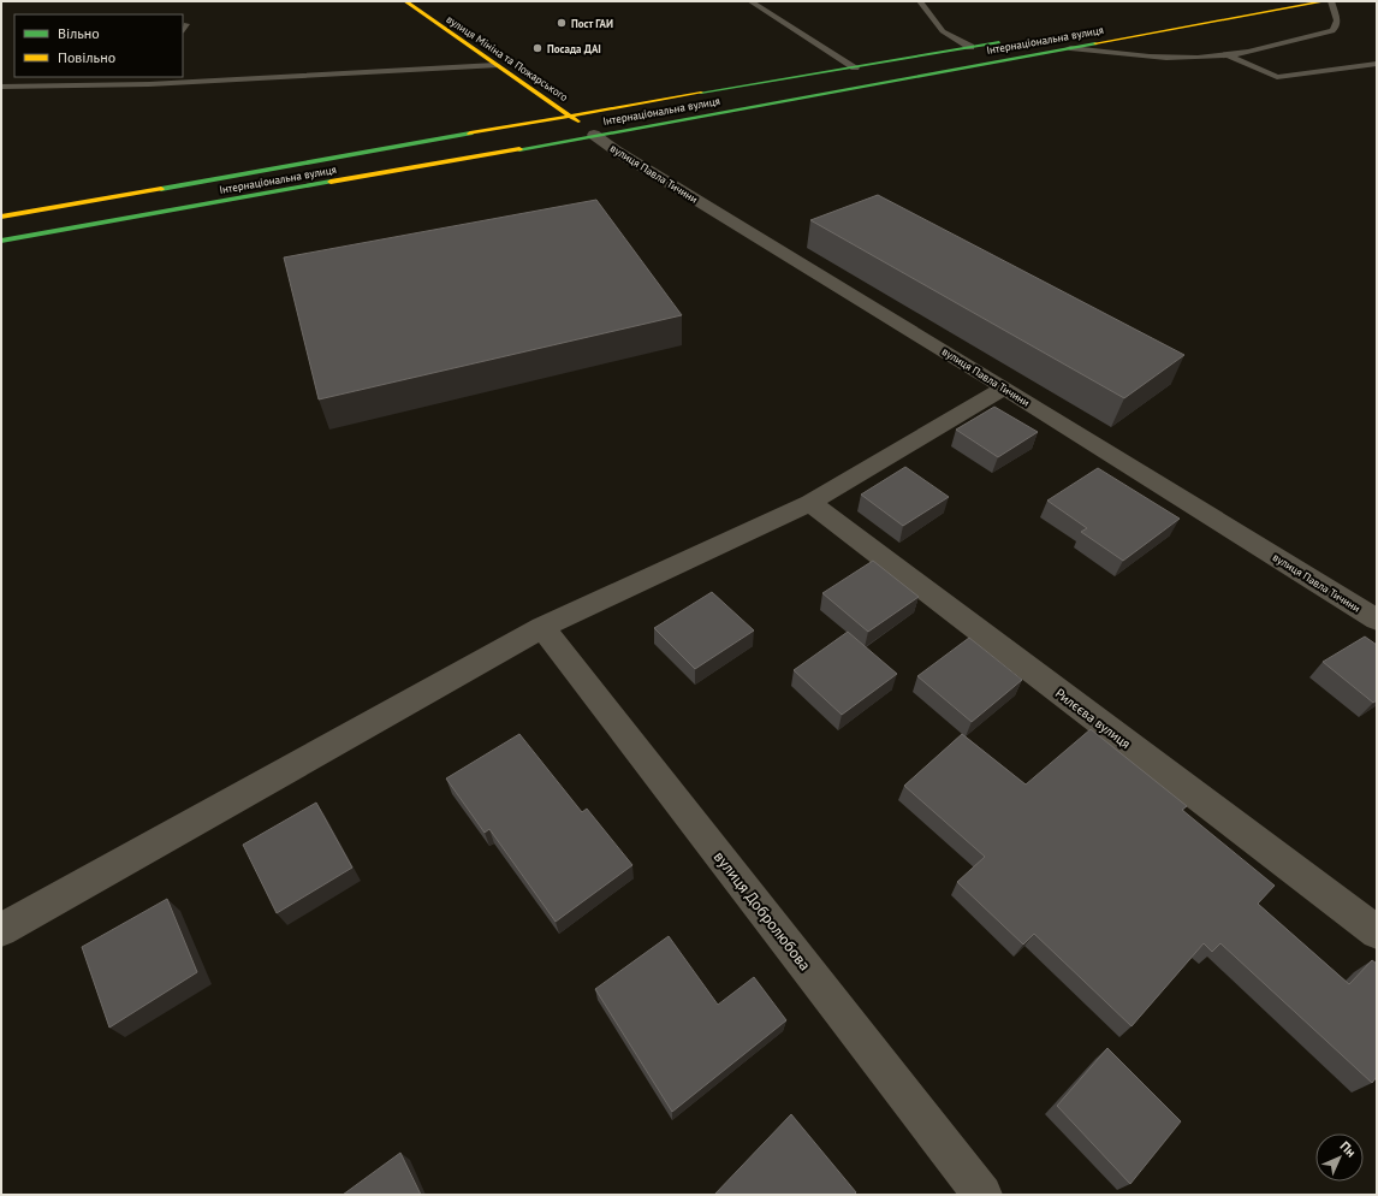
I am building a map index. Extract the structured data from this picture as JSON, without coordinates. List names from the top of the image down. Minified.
{"streets":{"main road":["Інтернаціональна вулиця","вулиця Мініна та Пожарського"],"street":["вулиця Павла Тичини","Рилєєва вулиця","вулиця Добролюбова"]},"crossings":[["Інтернаціональна вулиця","вулиця Мініна та Пожарського"],["Інтернаціональна вулиця","вулиця Павла Тичини"],["вулиця Мініна та Пожарського","вулиця Павла Тичини"]],"places":["Пост ГАИ","Посада ДАІ"],"legend":["Вільно","Повільно"],"north":"top right"}
